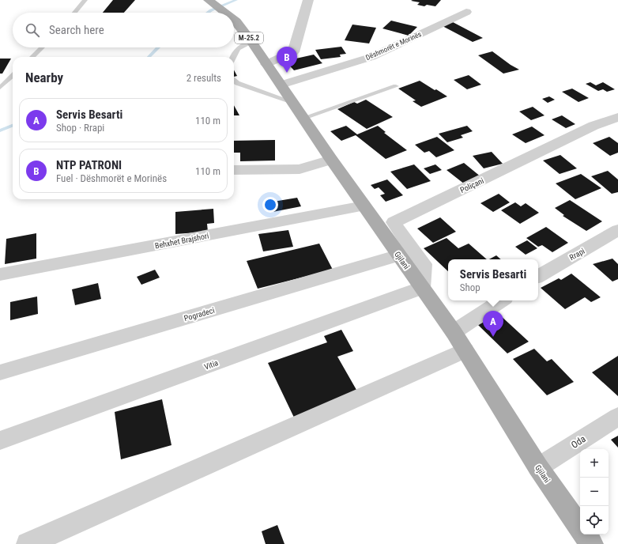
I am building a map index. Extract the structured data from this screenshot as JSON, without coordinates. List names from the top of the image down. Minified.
{"streets":{"main road":["M-25.2","Gjilani"],"street":["Dëshmorët e Morinës","Poliçani","Behxhet Brajshori","Rrapi","Pogradeci","Vitia","Oda"]},"crossings":[["Dëshmorët e Morinës","Gjilani"],["Poliçani","Gjilani"],["Poliçani","Vitia"],["Behxhet Brajshori","Gjilani"],["Gjilani","Pogradeci"],["Gjilani","Vitia"],["Gjilani","Oda"]],"page":{"search":"Search here","pins":["B","A"],"heading":["Nearby","2 results"],"list":[{"mark":"A","name":"Servis Besarti","note":"Shop · Rrapi","value":"110 m"},{"mark":"B","name":"NTP PATRONI","note":"Fuel · Dëshmorët e Morinës","value":"110 m"}],"popup":["Servis Besarti","Shop"],"map_buttons":["+","−"]}}
